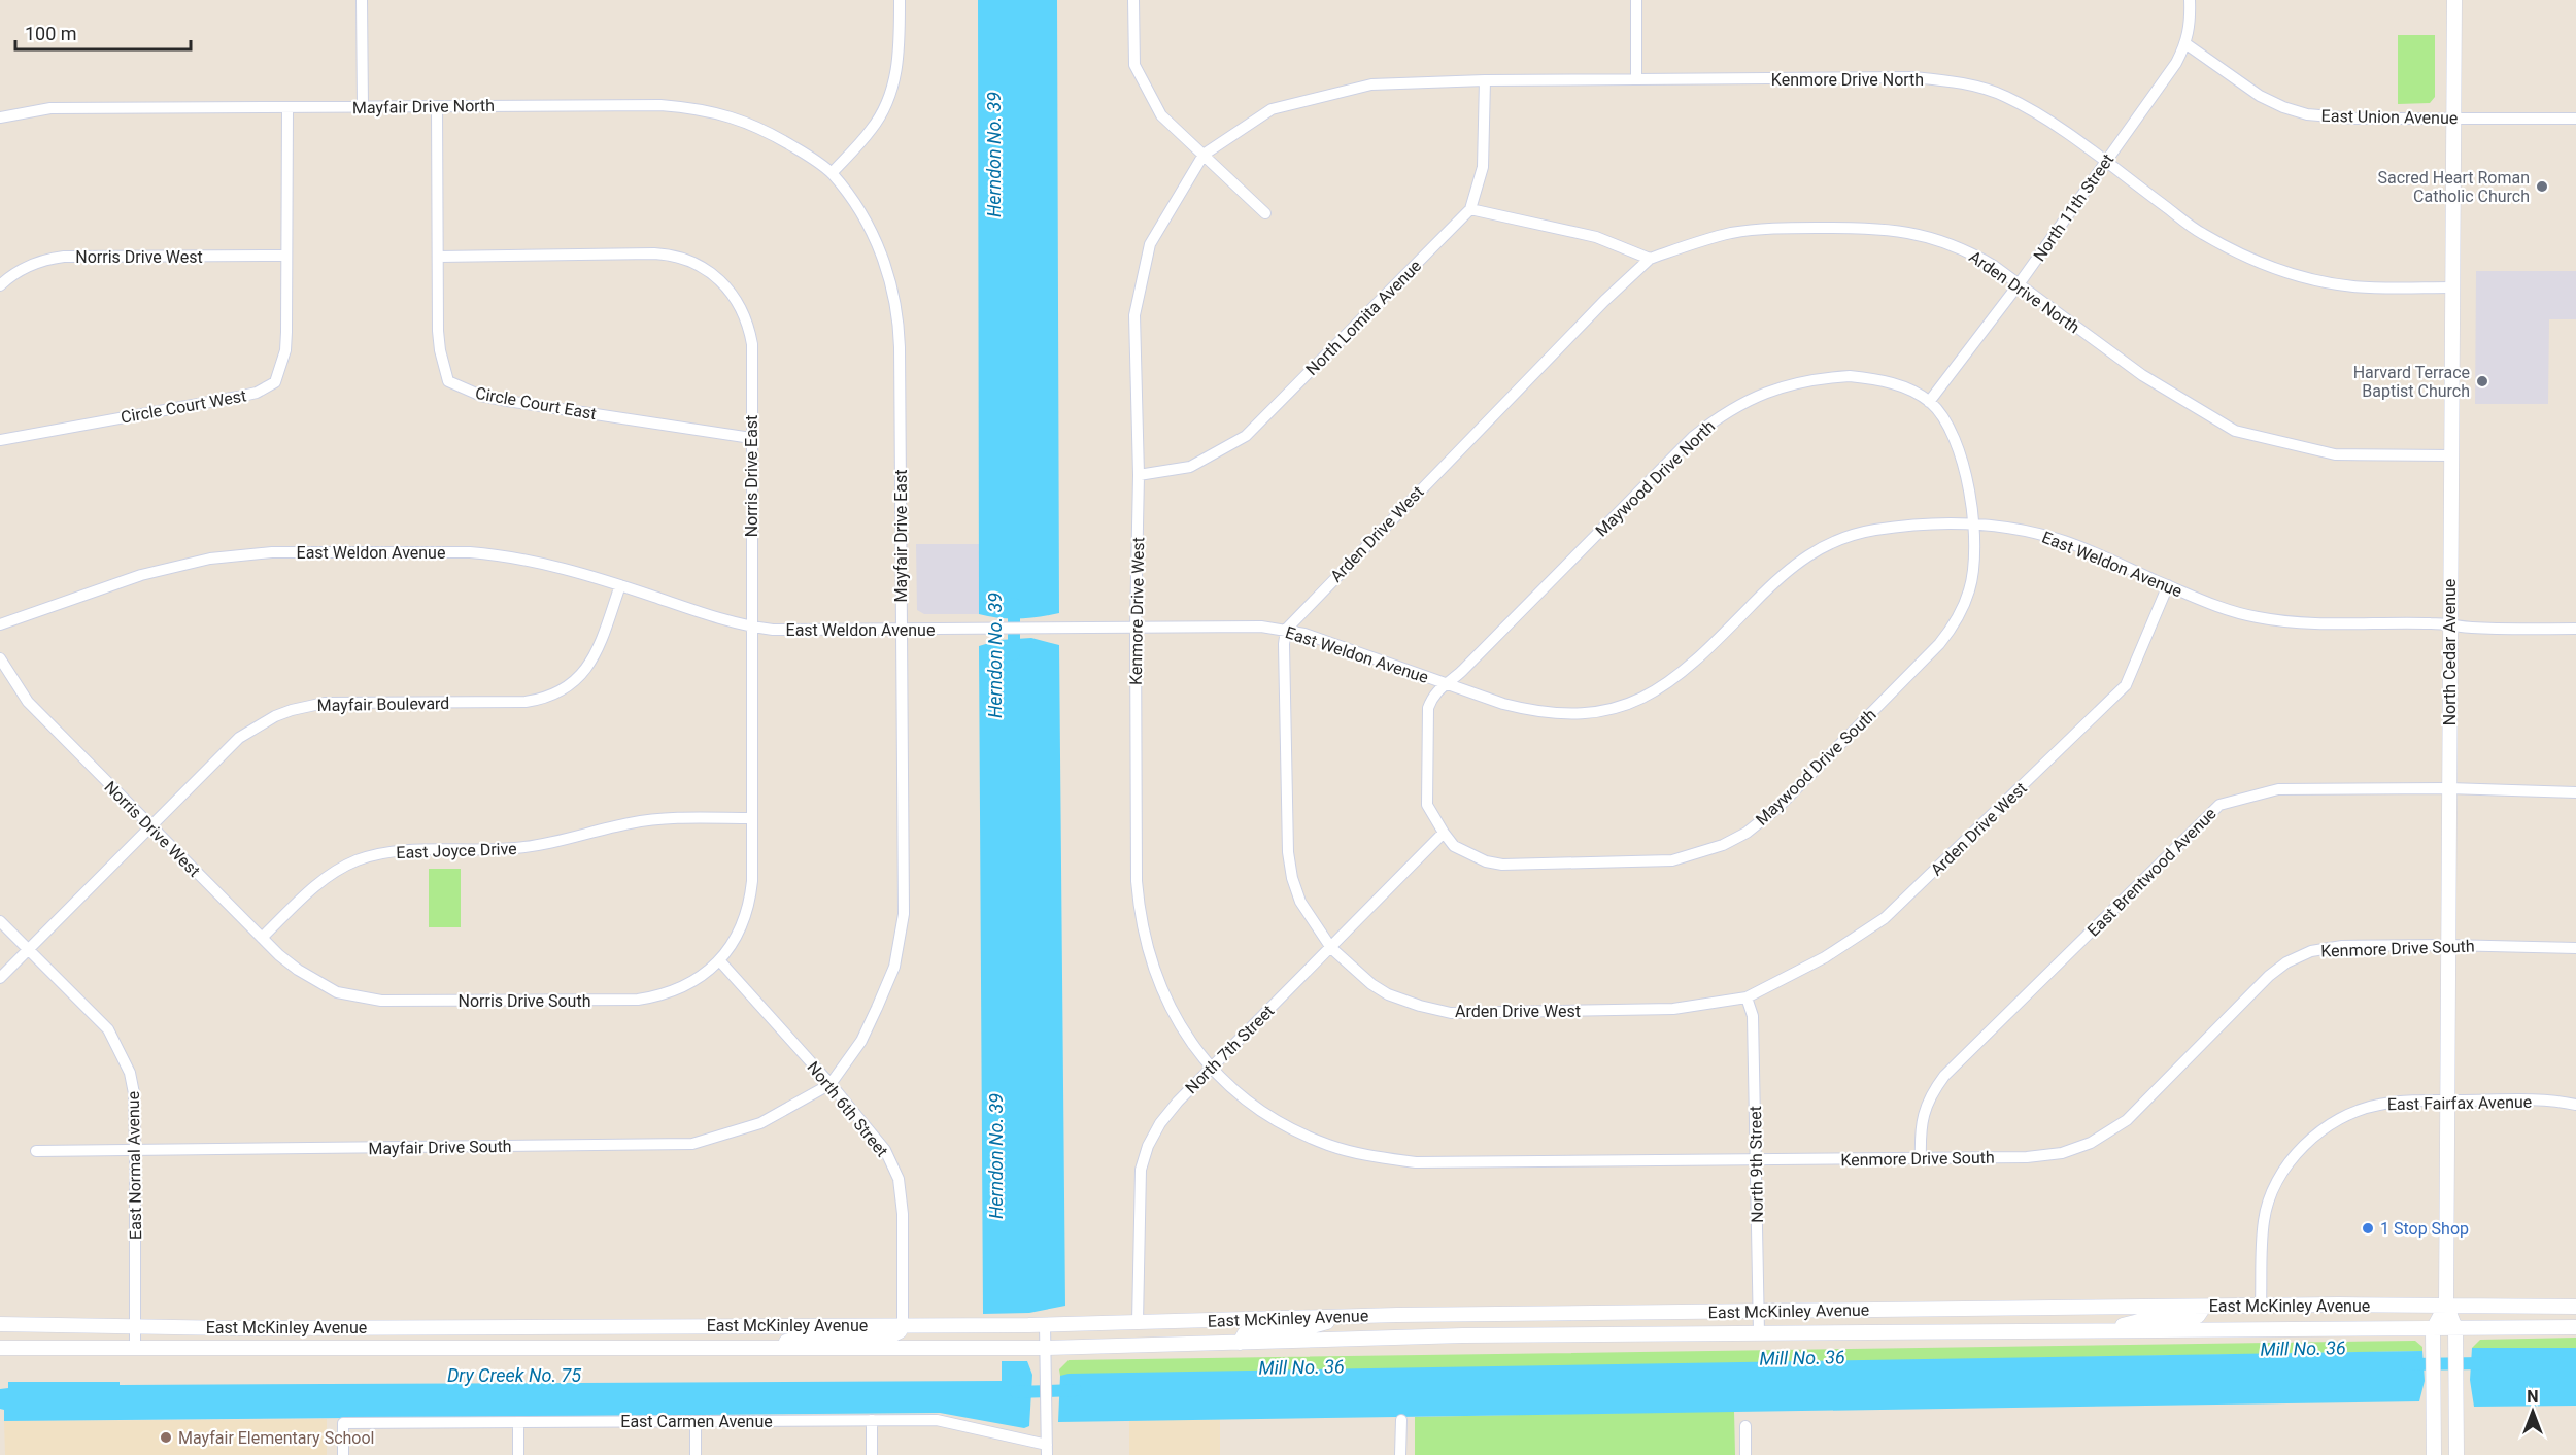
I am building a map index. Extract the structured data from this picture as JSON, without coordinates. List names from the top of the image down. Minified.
{"streets":{"main road":["North Cedar Avenue","East McKinley Avenue"],"street":["Kenmore Drive North","Mayfair Drive North","East Union Avenue","North 11th Street","Norris Drive West","Arden Drive North","North Lomita Avenue","Circle Court East","Circle Court West","Norris Drive East","Maywood Drive North","Arden Drive West","Mayfair Drive East","East Weldon Avenue","Kenmore Drive West","Mayfair Boulevard","Maywood Drive South","East Joyce Drive","East Brentwood Avenue","Kenmore Drive South","Norris Drive South","North 7th Street","East Fairfax Avenue","North 6th Street","Mayfair Drive South","North 9th Street","East Normal Avenue","East Carmen Avenue"]},"crossings":[["Kenmore Drive North","North 11th Street"],["Kenmore Drive North","North Lomita Avenue"],["Kenmore Drive North","Kenmore Drive West"],["Kenmore Drive North","North Cedar Avenue"],["Mayfair Drive North","Circle Court East"],["Mayfair Drive North","Circle Court West"],["Mayfair Drive North","Mayfair Drive East"],["East Union Avenue","North 11th Street"],["East Union Avenue","North Cedar Avenue"],["North 11th Street","Arden Drive North"],["North 11th Street","Maywood Drive North"],["Norris Drive West","Circle Court West"],["Norris Drive West","Mayfair Boulevard"],["Norris Drive West","East Joyce Drive"],["Norris Drive West","Norris Drive South"],["Arden Drive North","Arden Drive West"],["Arden Drive North","North Cedar Avenue"],["North Lomita Avenue","Kenmore Drive West"],["Circle Court East","Norris Drive East"],["Norris Drive East","East Weldon Avenue"],["Norris Drive East","East Joyce Drive"],["Norris Drive East","Norris Drive South"],["Norris Drive East","North 6th Street"],["Maywood Drive North","East Weldon Avenue"],["Maywood Drive North","Maywood Drive South"],["Arden Drive West","East Weldon Avenue"],["Arden Drive West","North 7th Street"],["Arden Drive West","North 9th Street"],["Mayfair Drive East","East Weldon Avenue"],["Mayfair Drive East","North 6th Street"],["Mayfair Drive East","Mayfair Drive South"],["East Weldon Avenue","Kenmore Drive West"],["East Weldon Avenue","North Cedar Avenue"],["East Weldon Avenue","Mayfair Boulevard"],["East Weldon Avenue","Maywood Drive South"],["Kenmore Drive West","Kenmore Drive South"],["Kenmore Drive West","North 7th Street"],["North Cedar Avenue","East Brentwood Avenue"],["North Cedar Avenue","Kenmore Drive South"],["North Cedar Avenue","East Fairfax Avenue"],["North Cedar Avenue","East McKinley Avenue"],["Mayfair Boulevard","East Normal Avenue"],["Maywood Drive South","North 7th Street"],["East Brentwood Avenue","Kenmore Drive South"],["Kenmore Drive South","North 7th Street"],["Kenmore Drive South","North 9th Street"],["Norris Drive South","North 6th Street"],["North 7th Street","East McKinley Avenue"],["East Fairfax Avenue","East McKinley Avenue"],["North 6th Street","Mayfair Drive South"],["North 6th Street","East McKinley Avenue"],["Mayfair Drive South","East Normal Avenue"],["North 9th Street","East McKinley Avenue"],["East Normal Avenue","East McKinley Avenue"]],"water":["Herndon No. 39","Mill No. 36","Dry Creek No. 75"],"places":["Sacred Heart Roman Catholic Church","Harvard Terrace Baptist Church","1 Stop Shop","Mayfair Elementary School"],"scale_bar":"100 m","north":"top"}
